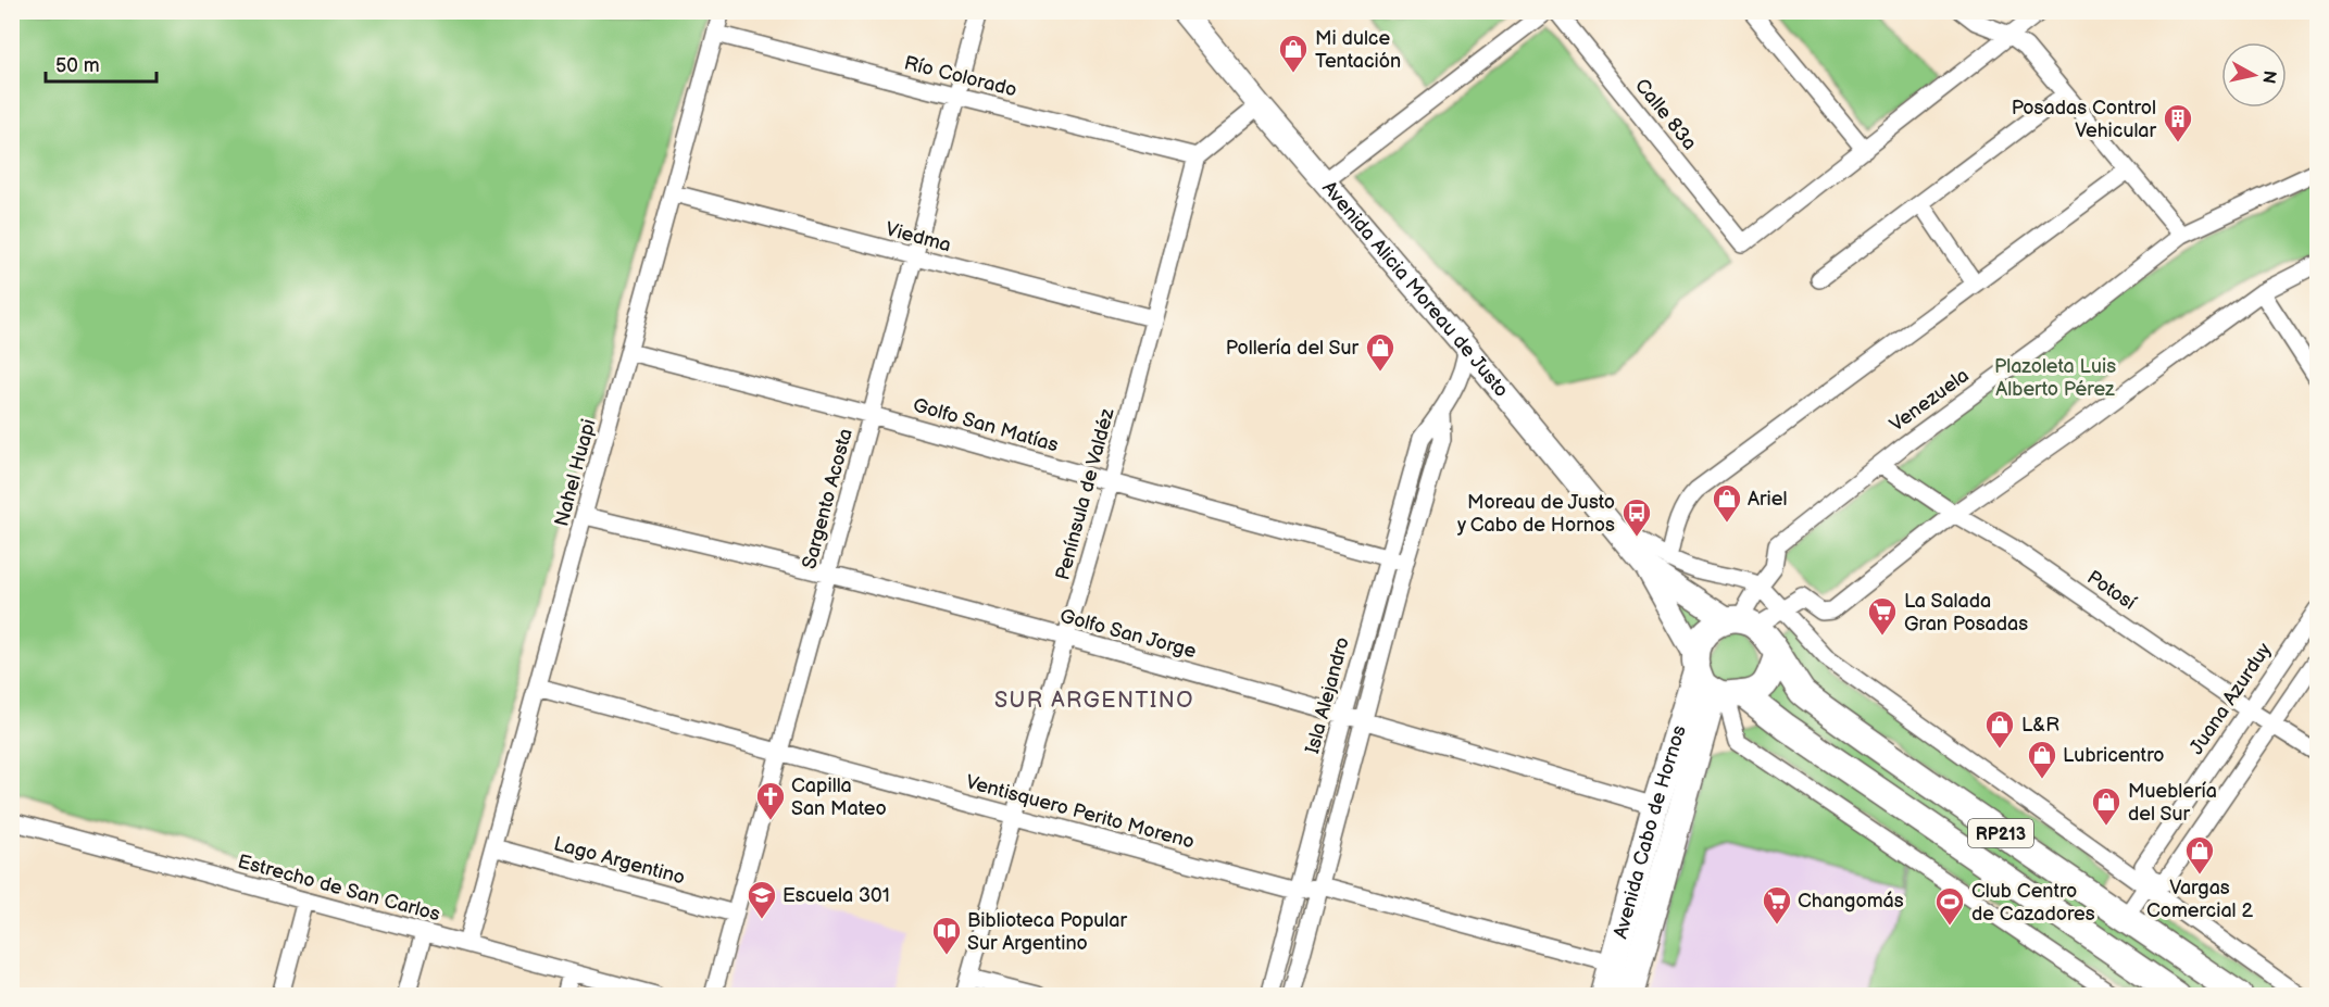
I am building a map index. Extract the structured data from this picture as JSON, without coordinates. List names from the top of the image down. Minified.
{"streets":{"main road":["Avenida Alicia Moreau de Justo","Avenida Cabo de Hornos","RP213"],"street":["Río Colorado","Calle 83a","Viedma","Venezuela","Golfo San Matías","Nahel Huapi","Península de Valdéz","Sargento Acosta","Potosí","Golfo San Jorge","Isla Alejandro","Juana Azurduy","Ventisquero Perito Moreno","Lago Argentino","Estrecho de San Carlos"]},"crossings":[["Río Colorado","Nahel Huapi"],["Río Colorado","Península de Valdéz"],["Río Colorado","Sargento Acosta"],["Viedma","Nahel Huapi"],["Viedma","Península de Valdéz"],["Viedma","Sargento Acosta"],["Avenida Alicia Moreau de Justo","Venezuela"],["Avenida Alicia Moreau de Justo","Isla Alejandro"],["Avenida Alicia Moreau de Justo","Juana Azurduy"],["Avenida Alicia Moreau de Justo","Avenida Cabo de Hornos"],["Venezuela","Potosí"],["Venezuela","Avenida Cabo de Hornos"],["Golfo San Matías","Nahel Huapi"],["Golfo San Matías","Península de Valdéz"],["Golfo San Matías","Sargento Acosta"],["Golfo San Matías","Isla Alejandro"],["Nahel Huapi","Golfo San Jorge"],["Nahel Huapi","Ventisquero Perito Moreno"],["Nahel Huapi","Lago Argentino"],["Nahel Huapi","Estrecho de San Carlos"],["Península de Valdéz","Golfo San Jorge"],["Península de Valdéz","Ventisquero Perito Moreno"],["Sargento Acosta","Golfo San Jorge"],["Sargento Acosta","Ventisquero Perito Moreno"],["Sargento Acosta","Lago Argentino"],["Potosí","Juana Azurduy"],["Golfo San Jorge","Isla Alejandro"],["Golfo San Jorge","Avenida Cabo de Hornos"],["Isla Alejandro","Ventisquero Perito Moreno"],["Ventisquero Perito Moreno","Avenida Cabo de Hornos"]],"districts":["SUR ARGENTINO"],"parks":["Plazoleta Luis Alberto Pérez"],"places":{"shop":["Mi dulce Tentación","Pollería del Sur","Ariel","L&R","Lubricentro","Mueblería del Sur","Vargas Comercial 2"],"building":["Posadas Control Vehicular"],"bus stop":["Moreau de Justo y Cabo de Hornos"],"supermarket":["La Salada Gran Posadas","Changomás"],"church":["Capilla San Mateo"],"school or university":["Escuela 301"],"sports":["Club Centro de Cazadores"],"library":["Biblioteca Popular Sur Argentino"]},"scale_bar":"50 m","north":"right"}
